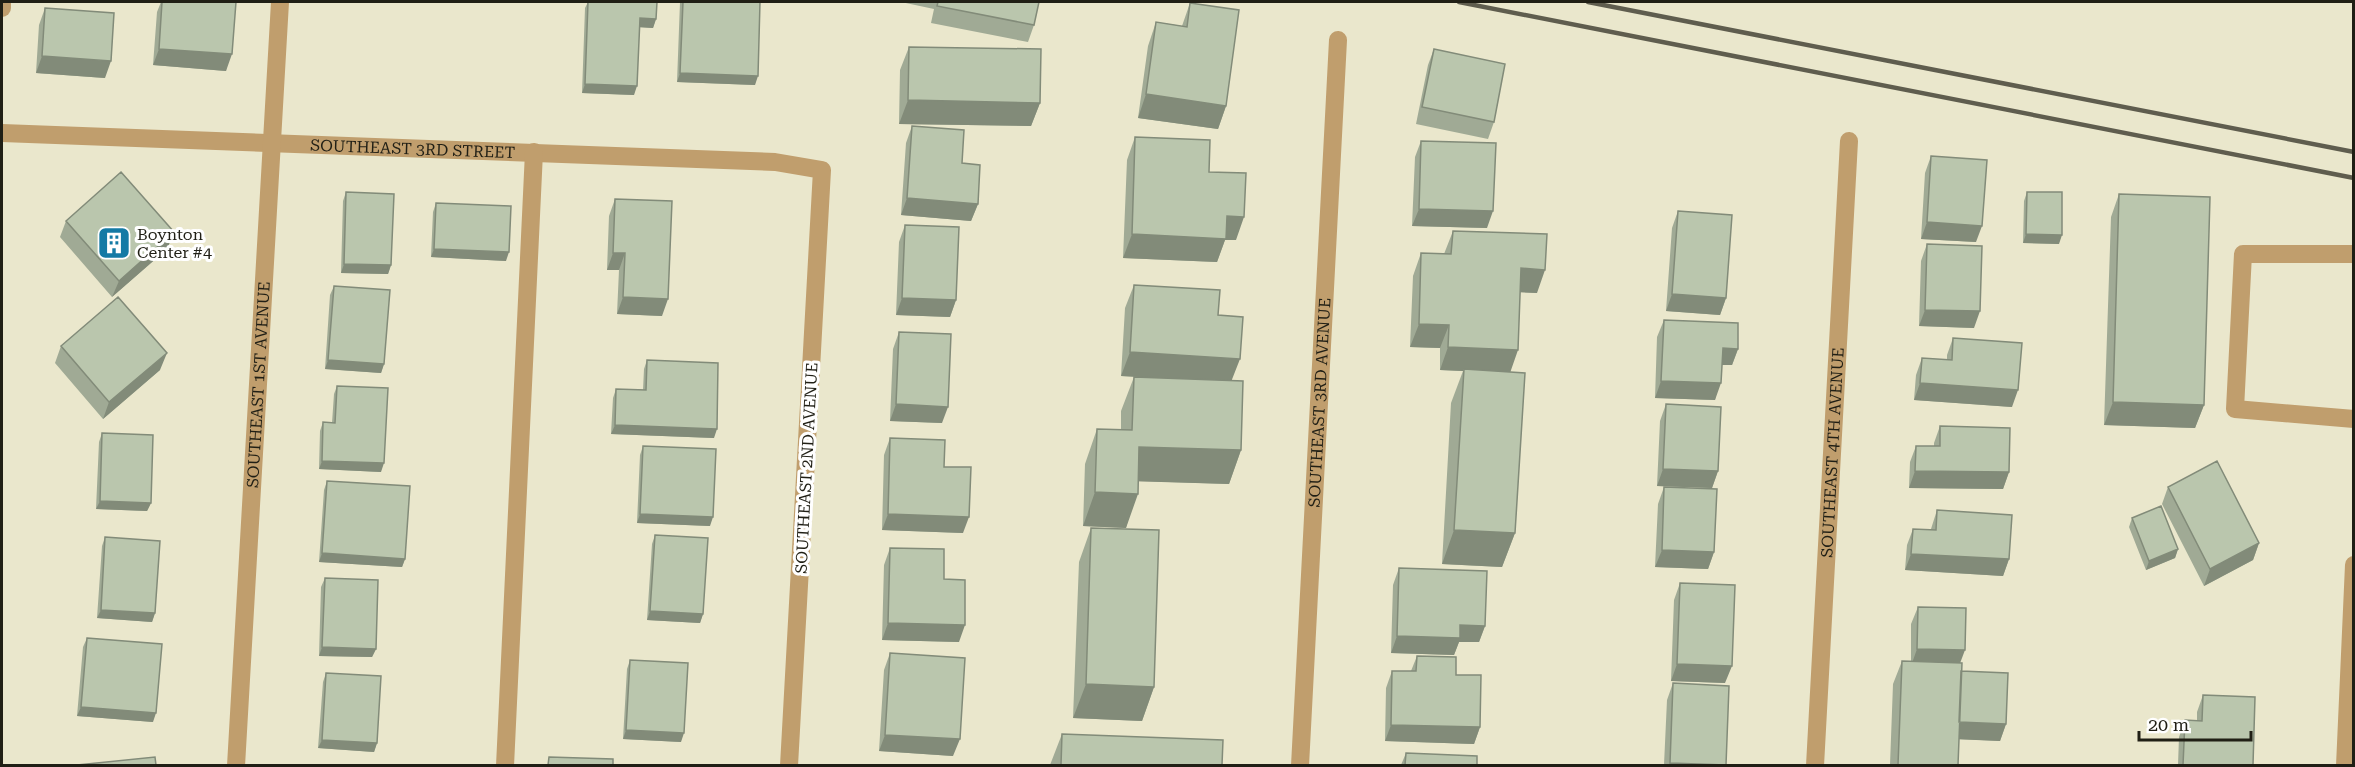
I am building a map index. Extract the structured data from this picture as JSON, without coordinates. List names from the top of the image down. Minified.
{"streets":{"street":["SOUTHEAST 3RD STREET","SOUTHEAST 1ST AVENUE","SOUTHEAST 3RD AVENUE","SOUTHEAST 4TH AVENUE","SOUTHEAST 2ND AVENUE"]},"crossings":[["SOUTHEAST 3RD STREET","SOUTHEAST 1ST AVENUE"],["SOUTHEAST 3RD STREET","SOUTHEAST 2ND AVENUE"]],"places":{"building":["Boynton Center #4"]},"scale_bar":"20 m"}
